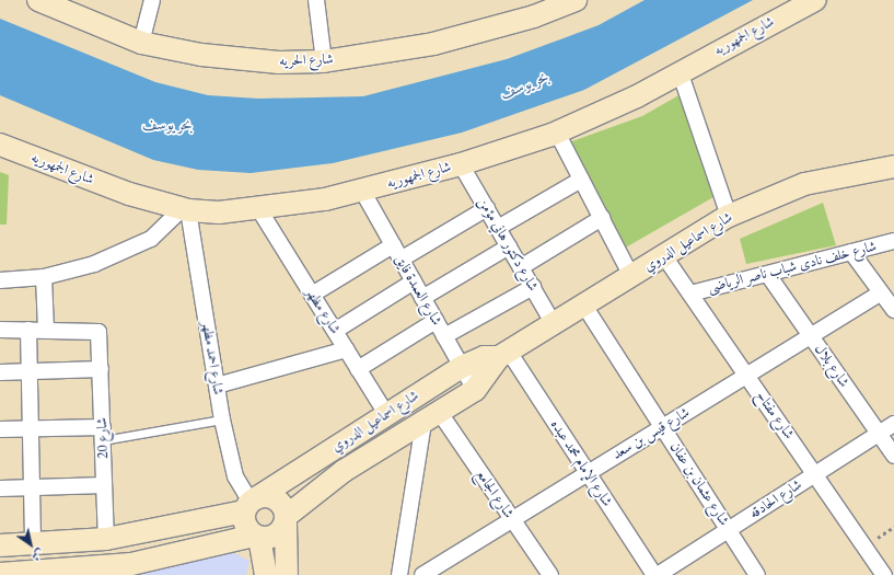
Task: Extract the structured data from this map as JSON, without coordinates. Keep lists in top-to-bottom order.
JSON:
{
  "streets": {
    "main road": ["شارع الجمهوريه", "شارع الحريه", "شارع اسماعيل الدروي"],
    "street": [
      "شارع دكتور هاني مؤمن",
      "شارع خلف نادى شباب ناصر الرياضى",
      "شارع العمدة فايق",
      "شارع مظهر",
      "شارع احمد مظهر",
      "شارع بلال",
      "شارع مفتاح",
      "شارع قيس بن سعد",
      "شارع 20",
      "شارع الإمام محمد عبده",
      "شارع عثمان بن عفان",
      "شارع الجامع",
      "شارع الحادقه"
    ]
  },
  "crossings": [
    ["شارع الجمهوريه", "شارع دكتور هاني مؤمن"],
    ["شارع الجمهوريه", "شارع العمدة فايق"],
    ["شارع الجمهوريه", "شارع مظهر"],
    ["شارع الجمهوريه", "شارع احمد مظهر"],
    ["شارع اسماعيل الدروي", "شارع دكتور هاني مؤمن"],
    ["شارع اسماعيل الدروي", "شارع العمدة فايق"],
    ["شارع اسماعيل الدروي", "شارع مظهر"],
    ["شارع اسماعيل الدروي", "شارع احمد مظهر"],
    ["شارع اسماعيل الدروي", "شارع مفتاح"],
    ["شارع اسماعيل الدروي", "شارع 20"],
    ["شارع اسماعيل الدروي", "شارع الإمام محمد عبده"],
    ["شارع اسماعيل الدروي", "شارع عثمان بن عفان"],
    ["شارع اسماعيل الدروي", "شارع الجامع"],
    ["شارع خلف نادى شباب ناصر الرياضى", "شارع بلال"],
    ["شارع خلف نادى شباب ناصر الرياضى", "شارع مفتاح"],
    ["شارع بلال", "شارع قيس بن سعد"],
    ["شارع بلال", "شارع الحادقه"],
    ["شارع مفتاح", "شارع قيس بن سعد"],
    ["شارع مفتاح", "شارع الحادقه"],
    ["شارع قيس بن سعد", "شارع الإمام محمد عبده"],
    ["شارع قيس بن سعد", "شارع عثمان بن عفان"],
    ["شارع قيس بن سعد", "شارع الجامع"],
    ["شارع عثمان بن عفان", "شارع الحادقه"]
  ],
  "water": ["بحر يوسف"],
  "north": "bottom right"
}
